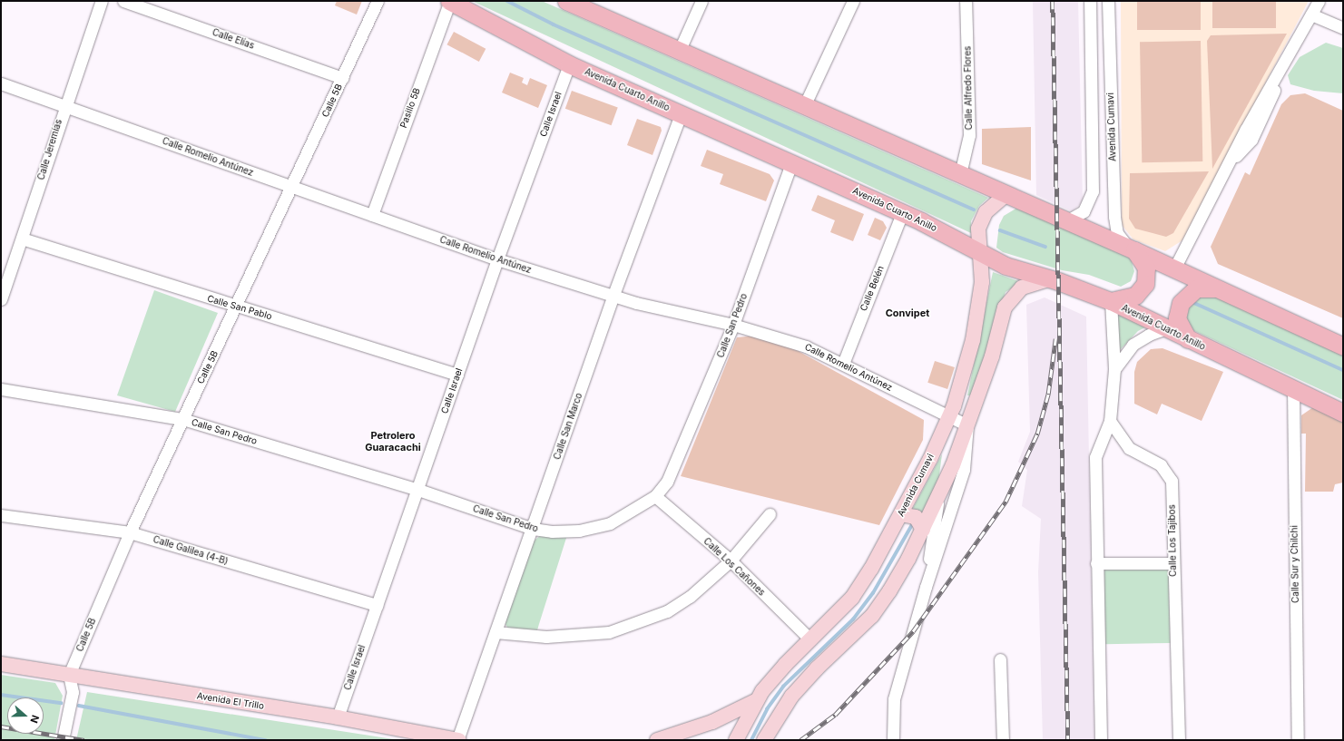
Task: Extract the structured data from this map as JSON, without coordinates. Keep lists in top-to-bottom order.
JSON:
{
  "streets": {
    "highway": ["Avenida Cuarto Anillo"],
    "main road": ["Avenida Cumavi", "Avenida El Trillo"],
    "street": [
      "Calle Elías",
      "Calle Alfredo Flores",
      "Calle 5B",
      "Pasillo 5B",
      "Calle Israel",
      "Calle Jeremías",
      "Calle Romelio Antúnez",
      "Calle Belén",
      "Calle San Pablo",
      "Calle San Pedro",
      "Calle San Marco",
      "Calle Los Tajibos",
      "Calle Galilea (4-B)",
      "Calle Sur y Chilchi",
      "Calle Los Cañones"
    ]
  },
  "crossings": [
    ["Calle Elías", "Calle 5B"],
    ["Avenida Cuarto Anillo", "Pasillo 5B"],
    ["Avenida Cuarto Anillo", "Calle Israel"],
    ["Avenida Cuarto Anillo", "Avenida Cumavi"],
    ["Avenida Cuarto Anillo", "Calle Belén"],
    ["Avenida Cuarto Anillo", "Calle San Pedro"],
    ["Avenida Cuarto Anillo", "Calle San Marco"],
    ["Avenida Cuarto Anillo", "Calle Sur y Chilchi"],
    ["Calle 5B", "Calle Romelio Antúnez"],
    ["Calle 5B", "Calle San Pablo"],
    ["Calle 5B", "Calle San Pedro"],
    ["Calle 5B", "Calle Galilea (4-B)"],
    ["Calle 5B", "Avenida El Trillo"],
    ["Pasillo 5B", "Calle Romelio Antúnez"],
    ["Calle Israel", "Calle Romelio Antúnez"],
    ["Calle Israel", "Calle San Pablo"],
    ["Calle Israel", "Calle San Pedro"],
    ["Calle Israel", "Calle Galilea (4-B)"],
    ["Calle Israel", "Avenida El Trillo"],
    ["Avenida Cumavi", "Calle Romelio Antúnez"],
    ["Avenida Cumavi", "Calle Los Cañones"],
    ["Calle Jeremías", "Calle Romelio Antúnez"],
    ["Calle Jeremías", "Calle San Pablo"],
    ["Calle Romelio Antúnez", "Calle Belén"],
    ["Calle Romelio Antúnez", "Calle San Pedro"],
    ["Calle Romelio Antúnez", "Calle San Marco"],
    ["Calle San Pedro", "Calle San Marco"],
    ["Calle San Pedro", "Calle Los Cañones"],
    ["Calle San Marco", "Avenida El Trillo"]
  ],
  "districts": ["Convipet", "Petrolero Guaracachi"],
  "north": "right"
}
